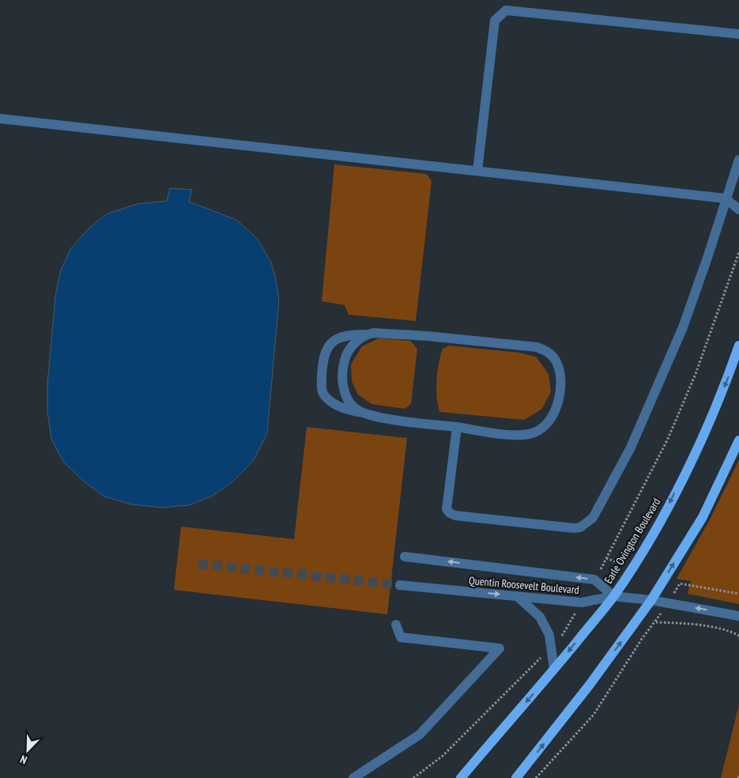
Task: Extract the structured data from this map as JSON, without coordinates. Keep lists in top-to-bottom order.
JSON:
{
  "streets": {
    "main road": ["Earle Ovington Boulevard"],
    "street": ["Quentin Roosevelt Boulevard"]
  },
  "crossings": [
    ["Earle Ovington Boulevard", "Quentin Roosevelt Boulevard"]
  ],
  "north": "bottom left"
}
